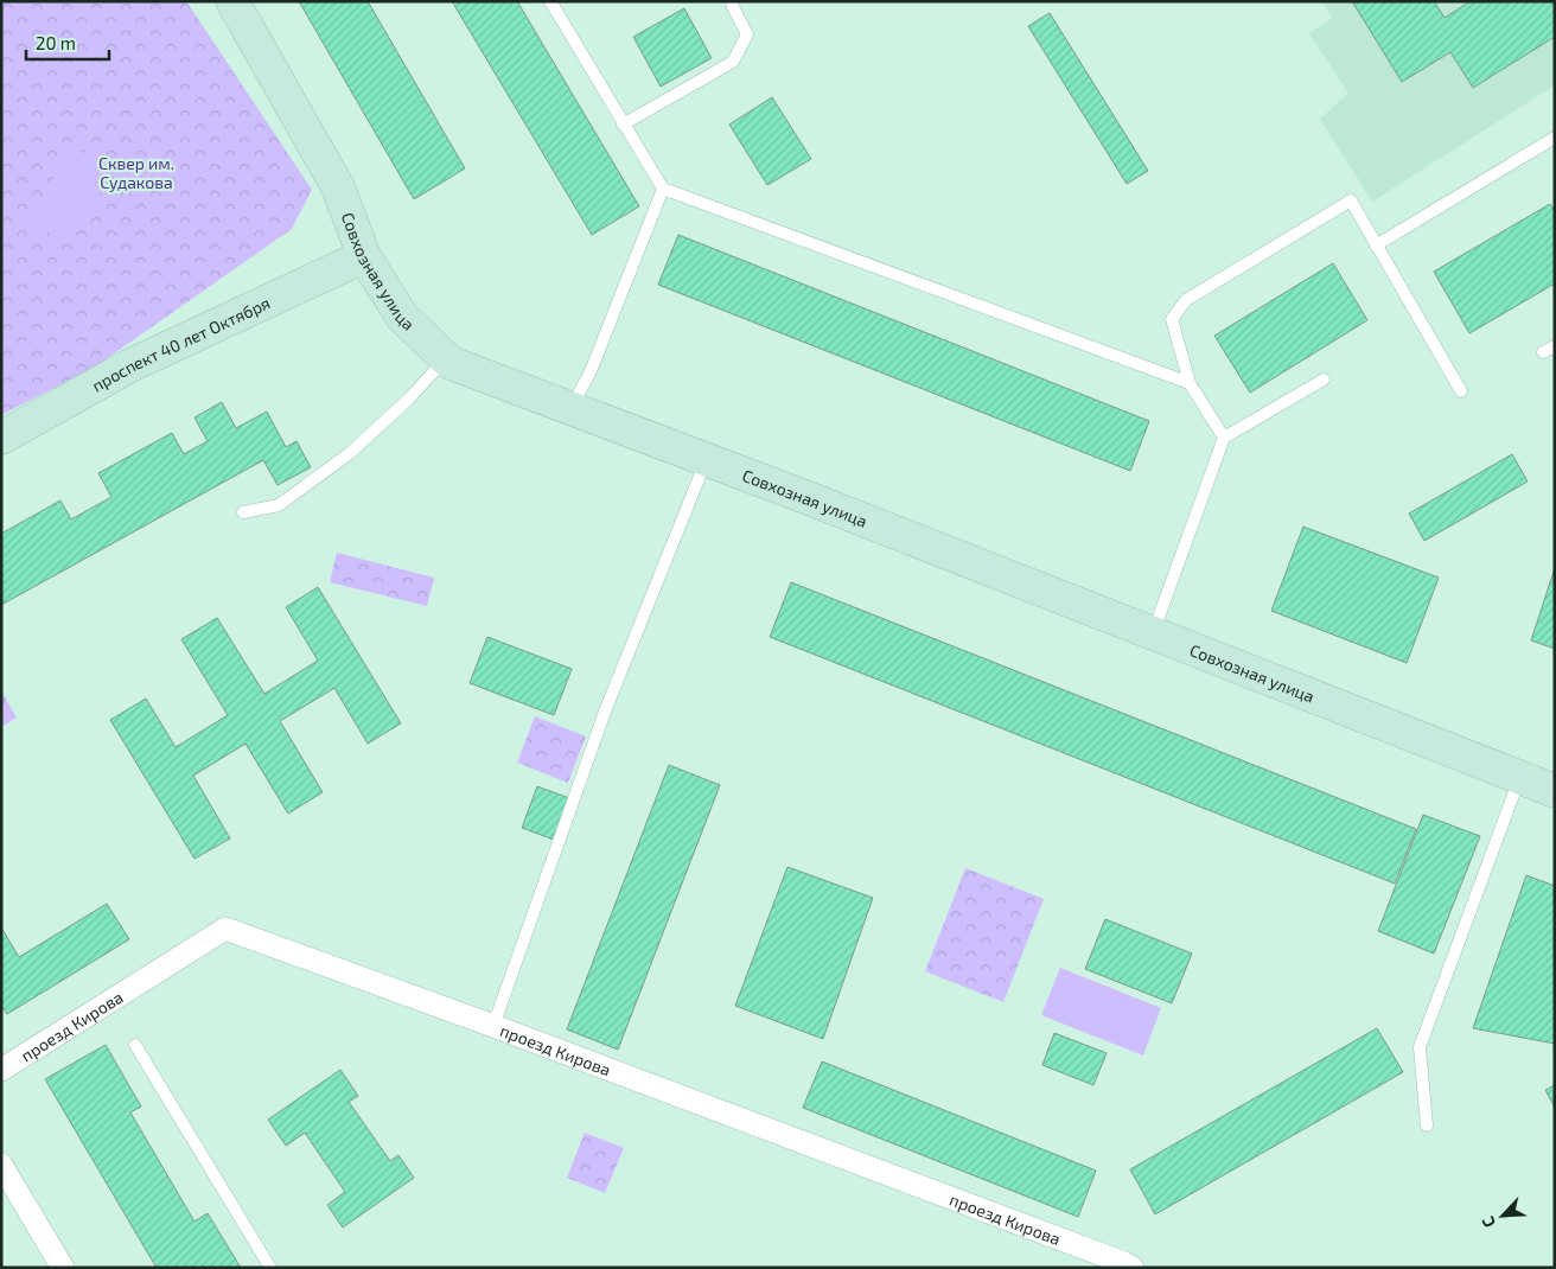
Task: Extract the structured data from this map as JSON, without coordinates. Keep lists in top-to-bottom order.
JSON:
{
  "streets": {
    "street": ["Совхозная улица", "проспект 40 лет Октября", "проезд Кирова"]
  },
  "crossings": [
    ["Совхозная улица", "проспект 40 лет Октября"]
  ],
  "parks": ["Сквер им. Судакова"],
  "scale_bar": "20 m",
  "north": "bottom left"
}
